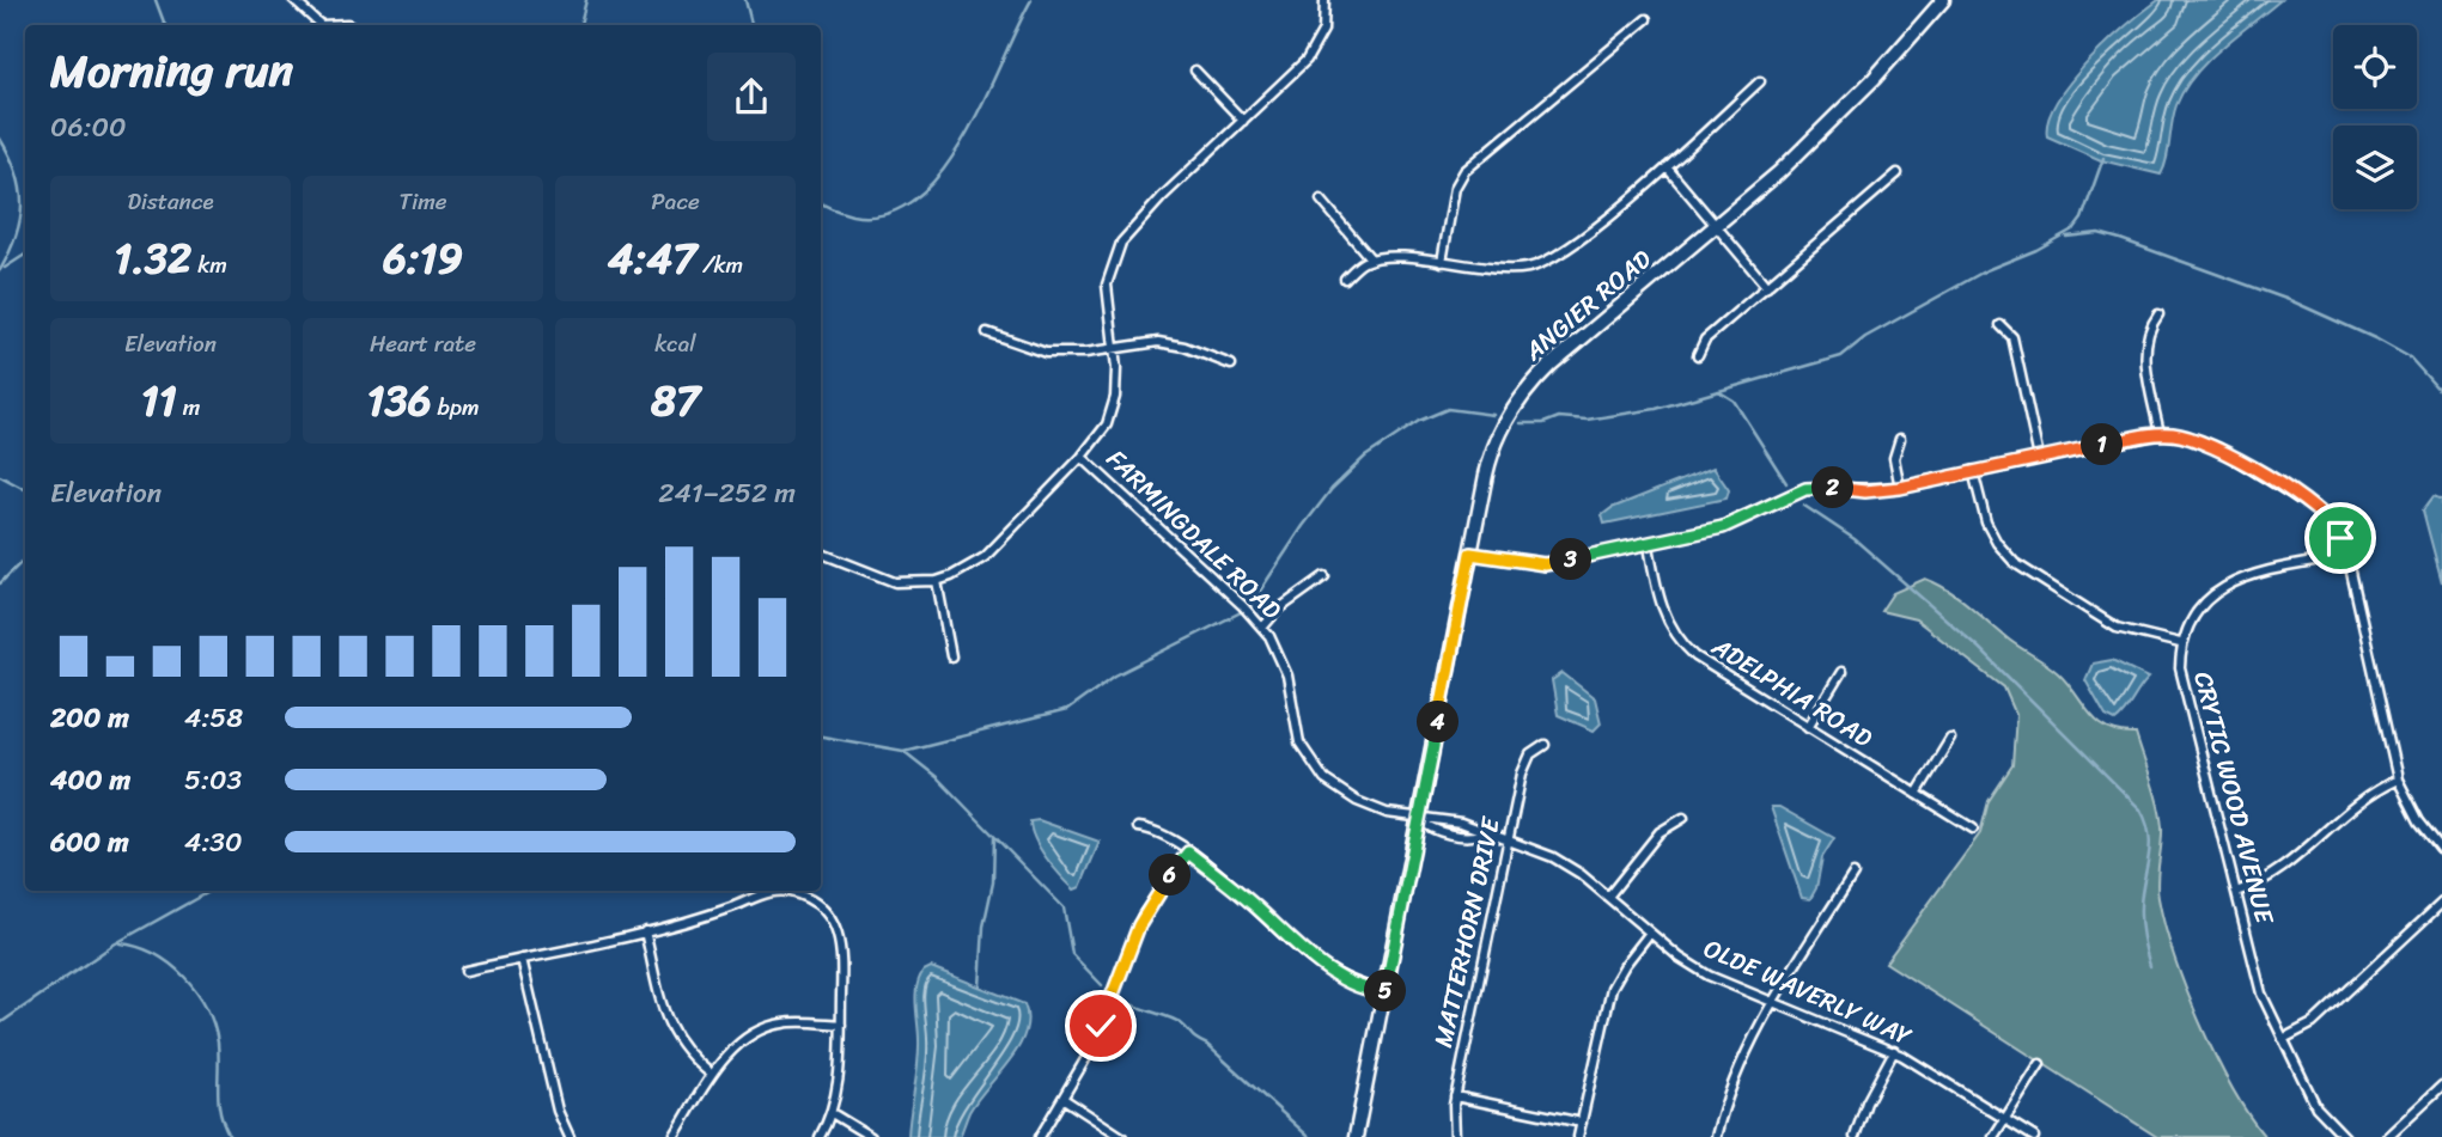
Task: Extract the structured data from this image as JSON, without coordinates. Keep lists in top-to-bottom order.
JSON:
{
  "streets": {
    "street": [
      "ANGIER ROAD",
      "FARMINGDALE ROAD",
      "ADELPHIA ROAD",
      "CRYTIC WOOD AVENUE",
      "MATTERHORN DRIVE",
      "OLDE WAVERLY WAY"
    ]
  },
  "crossings": [
    ["ANGIER ROAD", "FARMINGDALE ROAD"],
    ["ANGIER ROAD", "OLDE WAVERLY WAY"],
    ["FARMINGDALE ROAD", "OLDE WAVERLY WAY"],
    ["MATTERHORN DRIVE", "OLDE WAVERLY WAY"]
  ],
  "page": {
    "heading": ["Morning run", "06:00"],
    "stats": [
      ["Distance", "1.32 km"],
      ["Time", "6:19"],
      ["Pace", "4:47 /km"],
      ["Elevation", "11 m"],
      ["Heart rate", "136 bpm"],
      ["kcal", "87"]
    ],
    "pins": [
      "1",
      "2",
      "3",
      "4",
      "6",
      "5"
    ],
    "chart": ["Elevation", "241–252 m"],
    "list": [
      {
        "name": "200 m",
        "note": "4:58"
      },
      {
        "name": "400 m",
        "note": "5:03"
      },
      {
        "name": "600 m",
        "note": "4:30"
      }
    ]
  }
}
